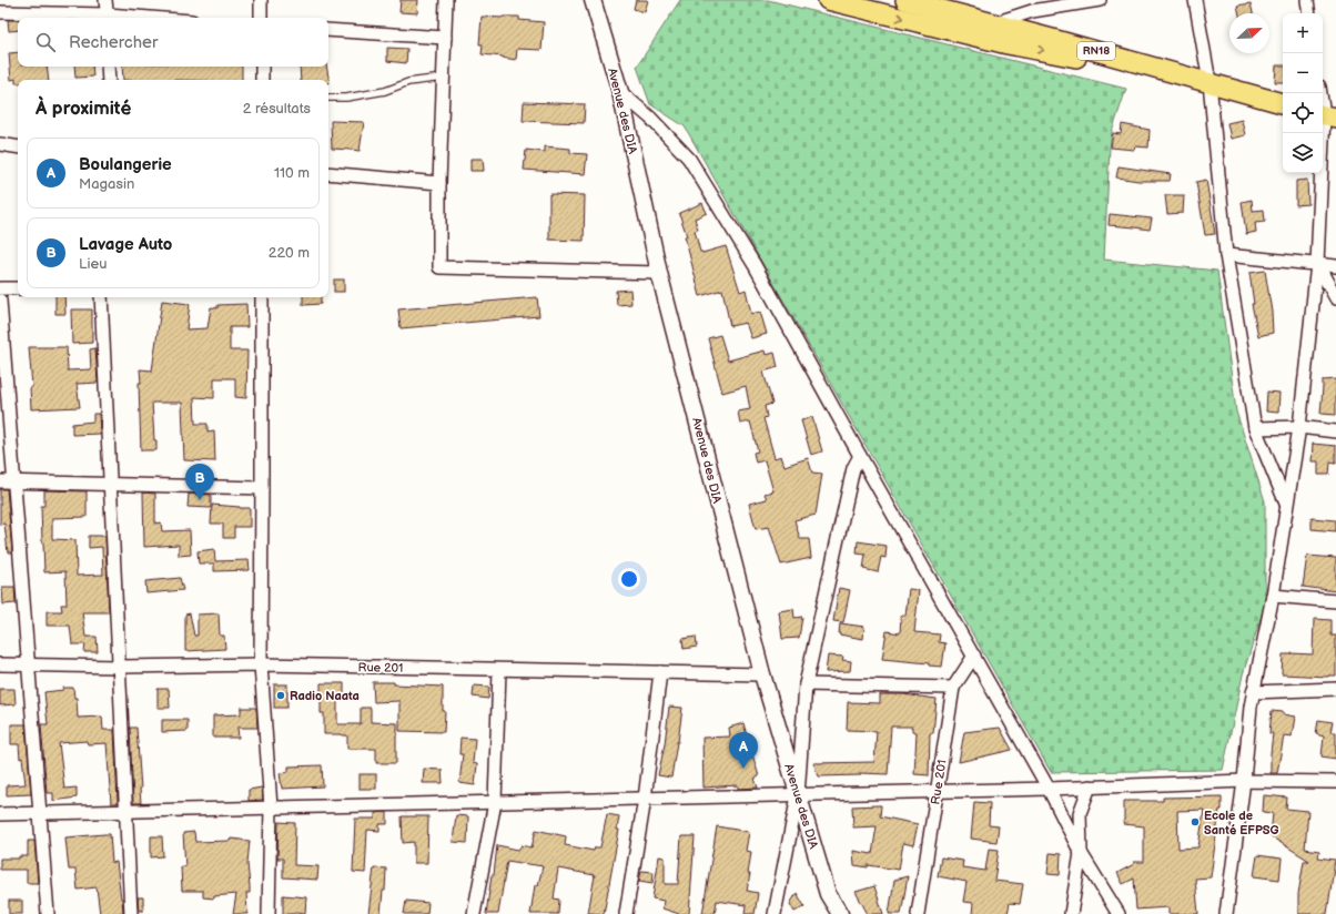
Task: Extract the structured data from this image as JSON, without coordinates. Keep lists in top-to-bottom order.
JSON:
{
  "streets": {
    "main road": ["RN18"],
    "street": ["Avenue des DIA", "Rue 201"]
  },
  "crossings": [
    ["Avenue des DIA", "Rue 201"]
  ],
  "places": ["Radio Naata", "Ecole de Santé EFPSG"],
  "north": "top right",
  "page": {
    "map_buttons": ["+", "−"],
    "search": "Rechercher",
    "heading": ["À proximité", "2 résultats"],
    "list": [
      {
        "mark": "A",
        "name": "Boulangerie",
        "note": "Magasin",
        "value": "110 m"
      },
      {
        "mark": "B",
        "name": "Lavage Auto",
        "note": "Lieu",
        "value": "220 m"
      }
    ],
    "pins": ["B", "A"]
  }
}
